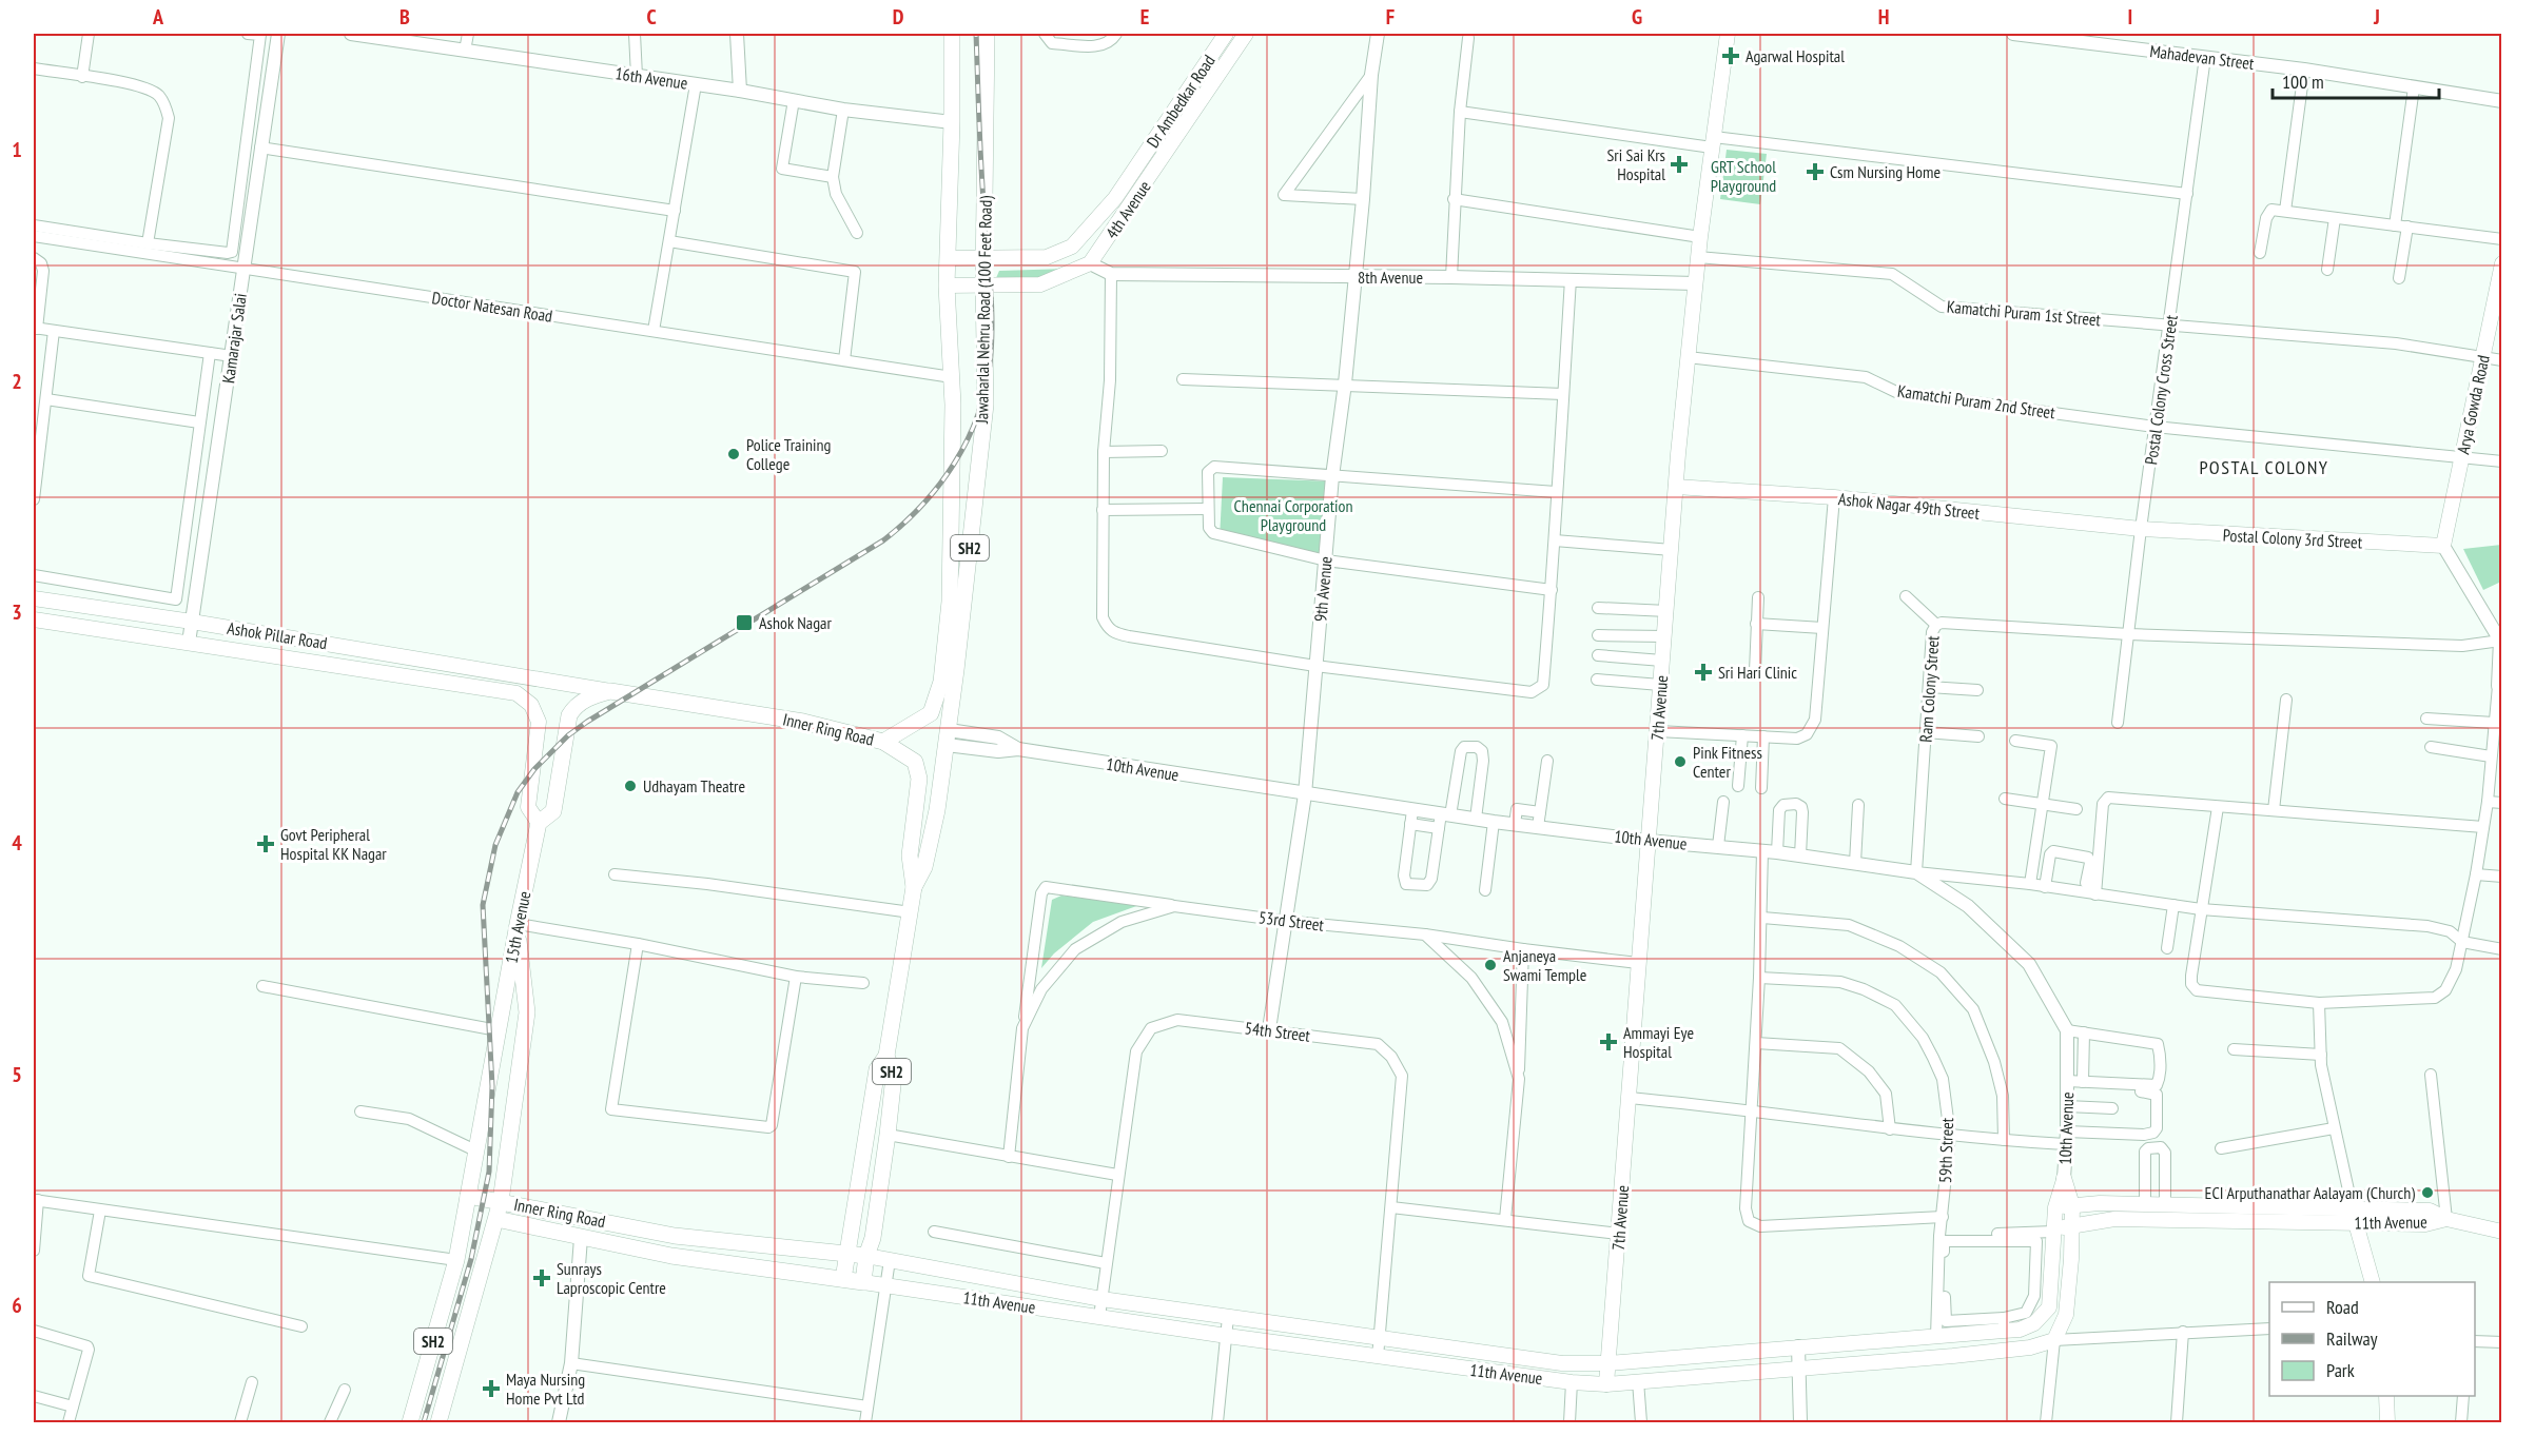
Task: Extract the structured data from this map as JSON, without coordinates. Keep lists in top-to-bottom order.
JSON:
{
  "streets": {
    "main road": [
      "Dr Ambedkar Road",
      "4th Avenue",
      "Jawaharlal Nehru Road (100 Feet Road)",
      "Arya Gowda Road",
      "Ashok Nagar 49th Street",
      "Postal Colony 3rd Street",
      "SH2",
      "Ashok Pillar Road",
      "7th Avenue",
      "Inner Ring Road",
      "15th Avenue",
      "11th Avenue"
    ],
    "street": [
      "Mahadevan Street",
      "16th Avenue",
      "8th Avenue",
      "Doctor Natesan Road",
      "Kamatchi Puram 1st Street",
      "Kamarajar Salai",
      "Postal Colony Cross Street",
      "Kamatchi Puram 2nd Street",
      "9th Avenue",
      "Ram Colony Street",
      "10th Avenue",
      "53rd Street",
      "54th Street",
      "59th Street"
    ]
  },
  "crossings": [
    ["Mahadevan Street", "Postal Colony Cross Street"],
    ["16th Avenue", "Jawaharlal Nehru Road (100 Feet Road)"],
    ["Dr Ambedkar Road", "Jawaharlal Nehru Road (100 Feet Road)"],
    ["4th Avenue", "8th Avenue"],
    ["8th Avenue", "9th Avenue"],
    ["8th Avenue", "7th Avenue"],
    ["Doctor Natesan Road", "Jawaharlal Nehru Road (100 Feet Road)"],
    ["Doctor Natesan Road", "Kamarajar Salai"],
    ["Jawaharlal Nehru Road (100 Feet Road)", "Inner Ring Road"],
    ["Jawaharlal Nehru Road (100 Feet Road)", "10th Avenue"],
    ["Kamatchi Puram 1st Street", "Postal Colony Cross Street"],
    ["Kamatchi Puram 1st Street", "Arya Gowda Road"],
    ["Kamatchi Puram 1st Street", "7th Avenue"],
    ["Kamarajar Salai", "Ashok Pillar Road"],
    ["Postal Colony Cross Street", "Kamatchi Puram 2nd Street"],
    ["Postal Colony Cross Street", "Ashok Nagar 49th Street"],
    ["Postal Colony Cross Street", "Postal Colony 3rd Street"],
    ["Postal Colony Cross Street", "Ram Colony Street"],
    ["Kamatchi Puram 2nd Street", "Arya Gowda Road"],
    ["Kamatchi Puram 2nd Street", "7th Avenue"],
    ["Arya Gowda Road", "Postal Colony 3rd Street"],
    ["Ashok Nagar 49th Street", "Postal Colony 3rd Street"],
    ["Ashok Nagar 49th Street", "7th Avenue"],
    ["SH2", "15th Avenue"],
    ["9th Avenue", "10th Avenue"],
    ["9th Avenue", "53rd Street"],
    ["9th Avenue", "54th Street"],
    ["Ashok Pillar Road", "Inner Ring Road"],
    ["Ashok Pillar Road", "15th Avenue"],
    ["Ram Colony Street", "10th Avenue"],
    ["7th Avenue", "10th Avenue"],
    ["7th Avenue", "53rd Street"],
    ["7th Avenue", "11th Avenue"],
    ["Inner Ring Road", "15th Avenue"],
    ["Inner Ring Road", "11th Avenue"],
    ["10th Avenue", "11th Avenue"],
    ["54th Street", "11th Avenue"],
    ["59th Street", "11th Avenue"]
  ],
  "districts": ["POSTAL COLONY"],
  "parks": ["GRT School Playground", "Chennai Corporation Playground"],
  "places": {
    "health": [
      "Agarwal Hospital",
      "Sri Sai Krs Hospital",
      "Csm Nursing Home",
      "Sri Hari Clinic",
      "Govt Peripheral Hospital KK Nagar",
      "Ammayi Eye Hospital",
      "Sunrays Laproscopic Centre",
      "Maya Nursing Home Pvt Ltd"
    ],
    "other": [
      "Police Training College",
      "Pink Fitness Center",
      "Udhayam Theatre",
      "Anjaneya Swami Temple",
      "ECI Arputhanathar Aalayam (Church)"
    ],
    "transit": ["Ashok Nagar"]
  },
  "legend": ["Road", "Railway", "Park"],
  "scale_bar": "100 m",
  "grid": {
    "columns": [
      "A",
      "B",
      "C",
      "D",
      "E",
      "F",
      "G",
      "H",
      "I",
      "J"
    ],
    "rows": [
      "1",
      "2",
      "3",
      "4",
      "5",
      "6"
    ]
  }
}
